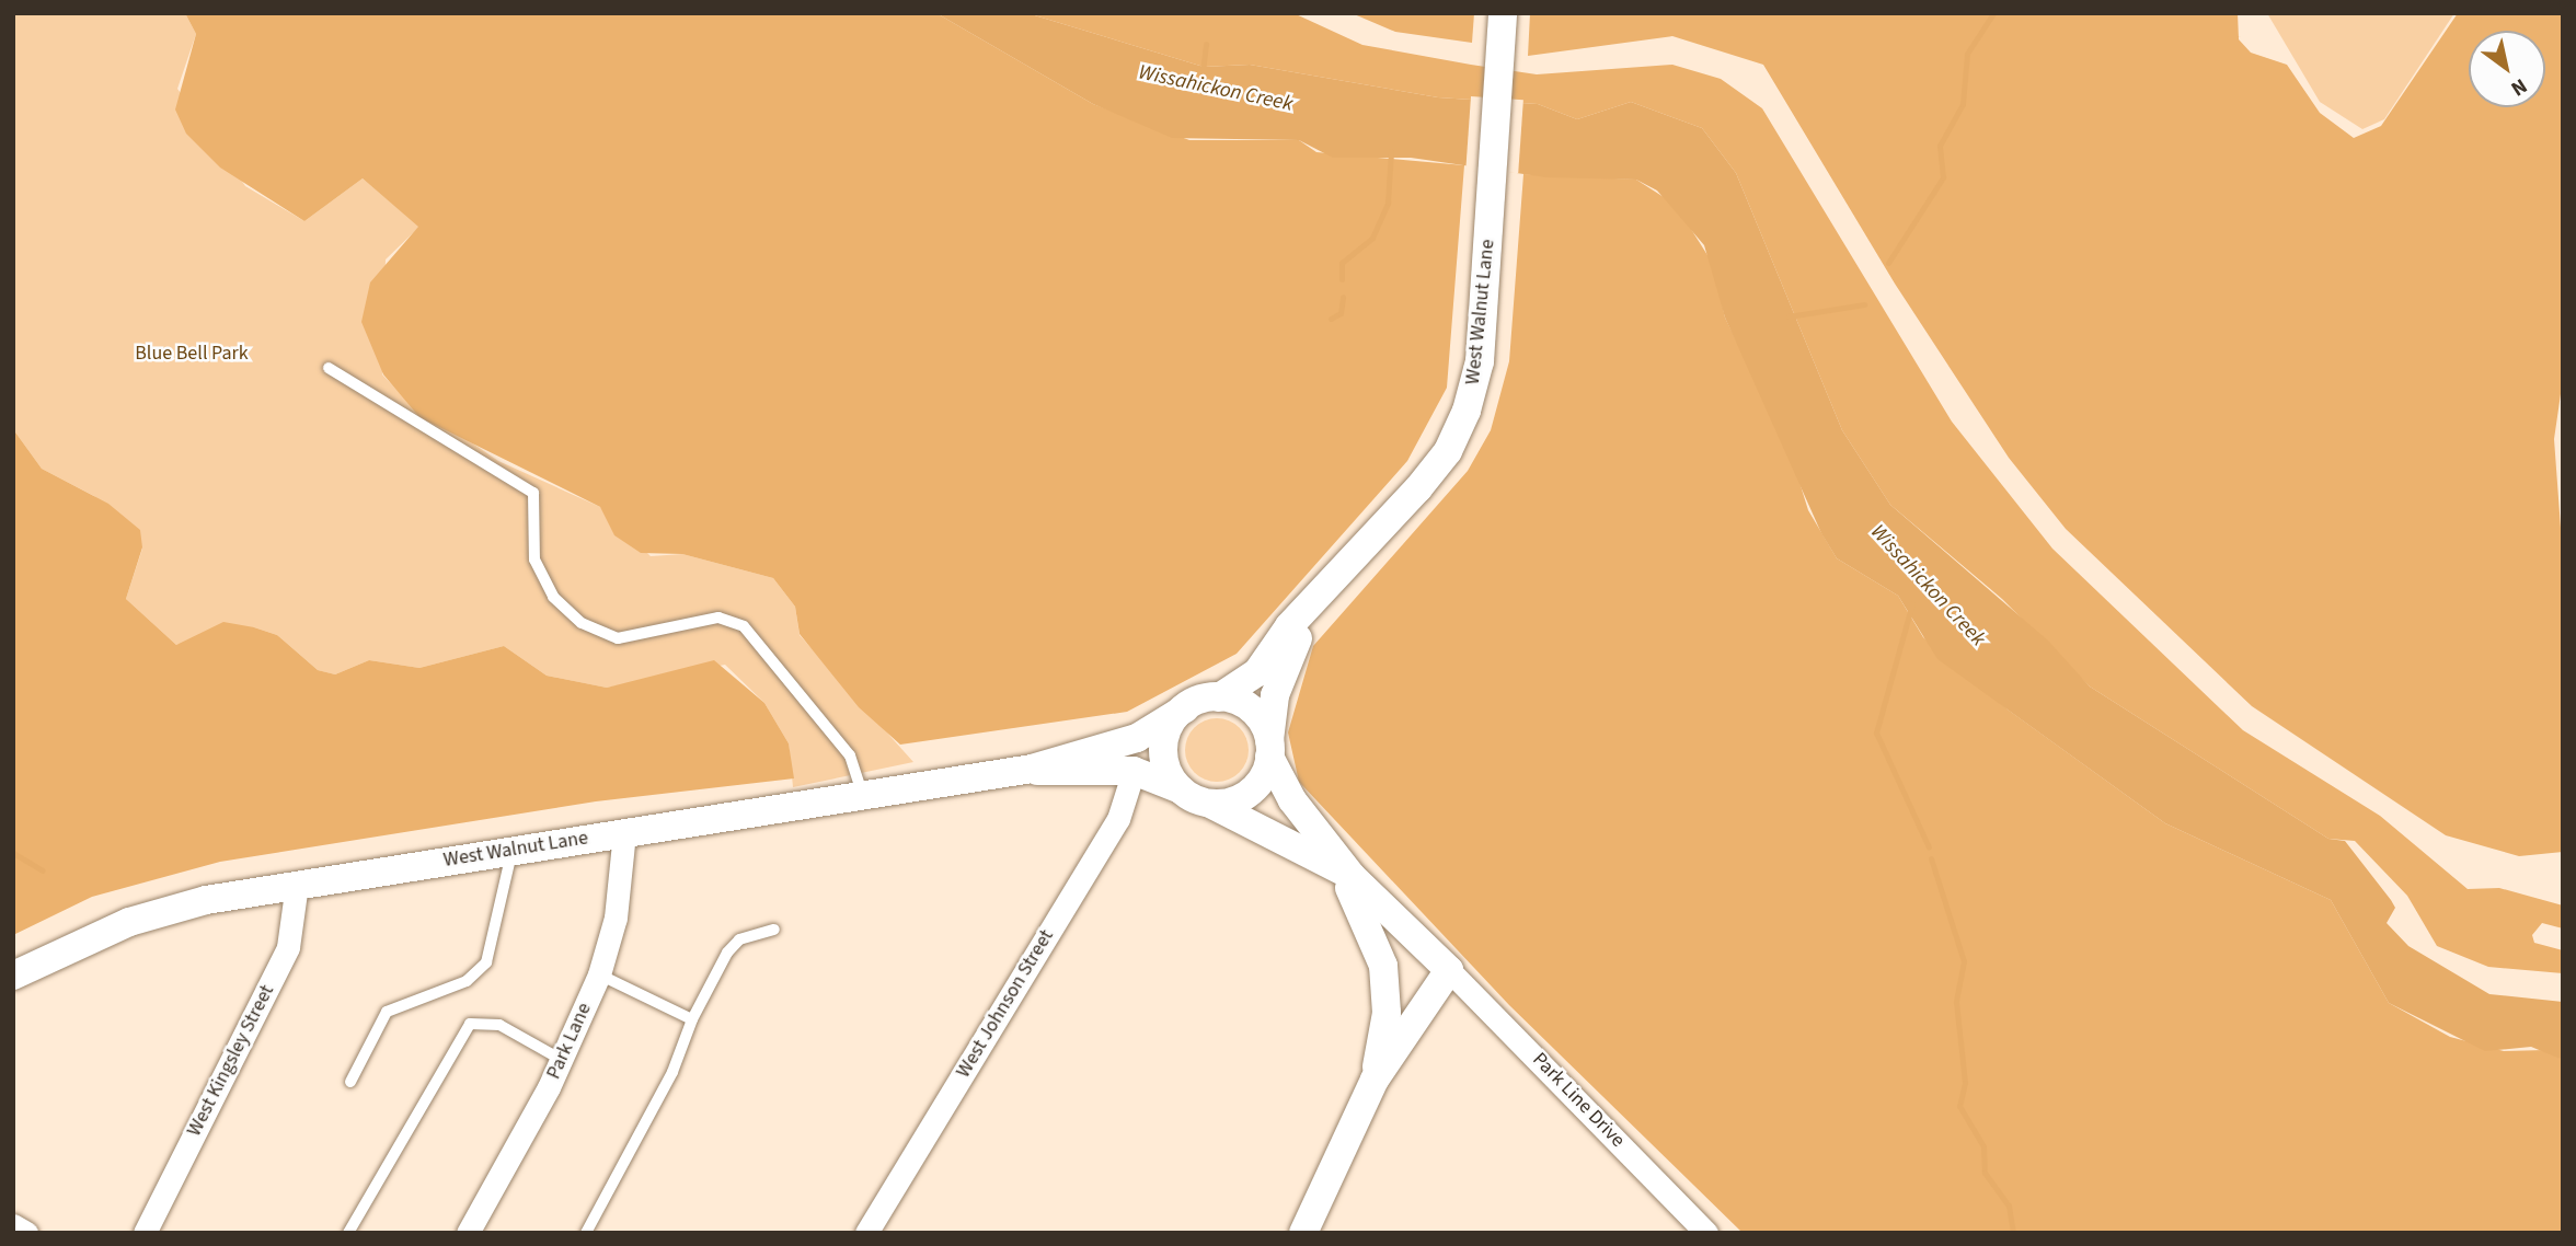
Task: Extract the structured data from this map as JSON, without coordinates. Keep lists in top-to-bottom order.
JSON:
{
  "streets": {
    "street": [
      "West Walnut Lane",
      "West Johnson Street",
      "Park Lane",
      "West Kingsley Street",
      "Park Line Drive"
    ]
  },
  "crossings": [
    ["West Walnut Lane", "West Johnson Street"],
    ["West Walnut Lane", "Park Lane"],
    ["West Walnut Lane", "West Kingsley Street"]
  ],
  "water": ["Wissahickon Creek"],
  "parks": ["Blue Bell Park"],
  "north": "bottom right"
}
